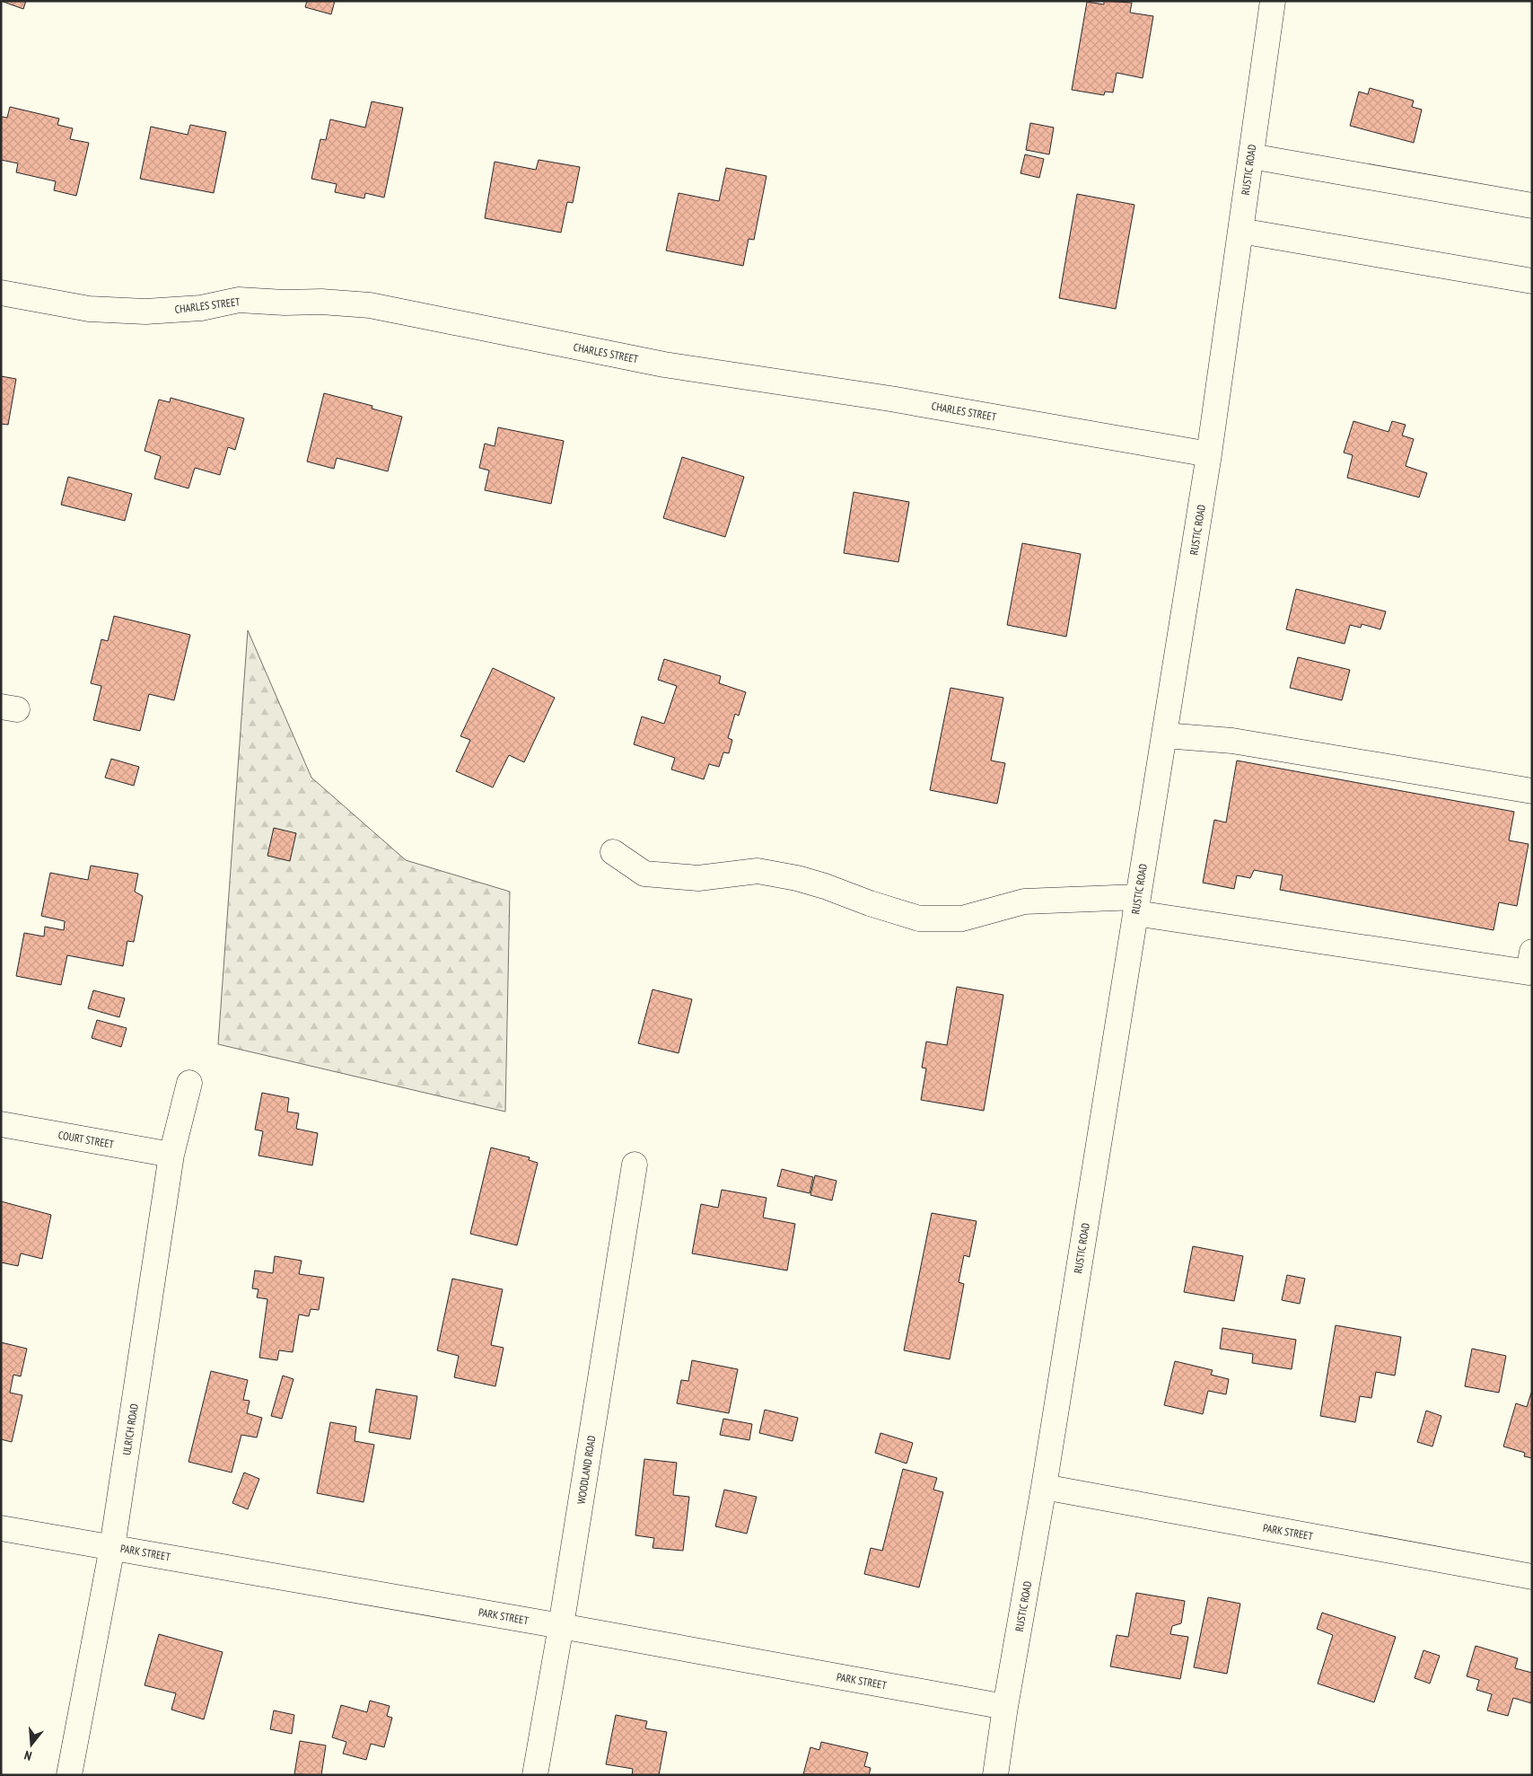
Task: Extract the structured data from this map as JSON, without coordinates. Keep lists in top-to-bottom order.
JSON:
{
  "streets": {
    "street": [
      "RUSTIC ROAD",
      "CHARLES STREET",
      "COURT STREET",
      "ULRICH ROAD",
      "WOODLAND ROAD",
      "PARK STREET"
    ]
  },
  "crossings": [
    ["RUSTIC ROAD", "CHARLES STREET"],
    ["RUSTIC ROAD", "PARK STREET"],
    ["COURT STREET", "ULRICH ROAD"],
    ["ULRICH ROAD", "PARK STREET"],
    ["WOODLAND ROAD", "PARK STREET"]
  ],
  "north": "bottom"
}
